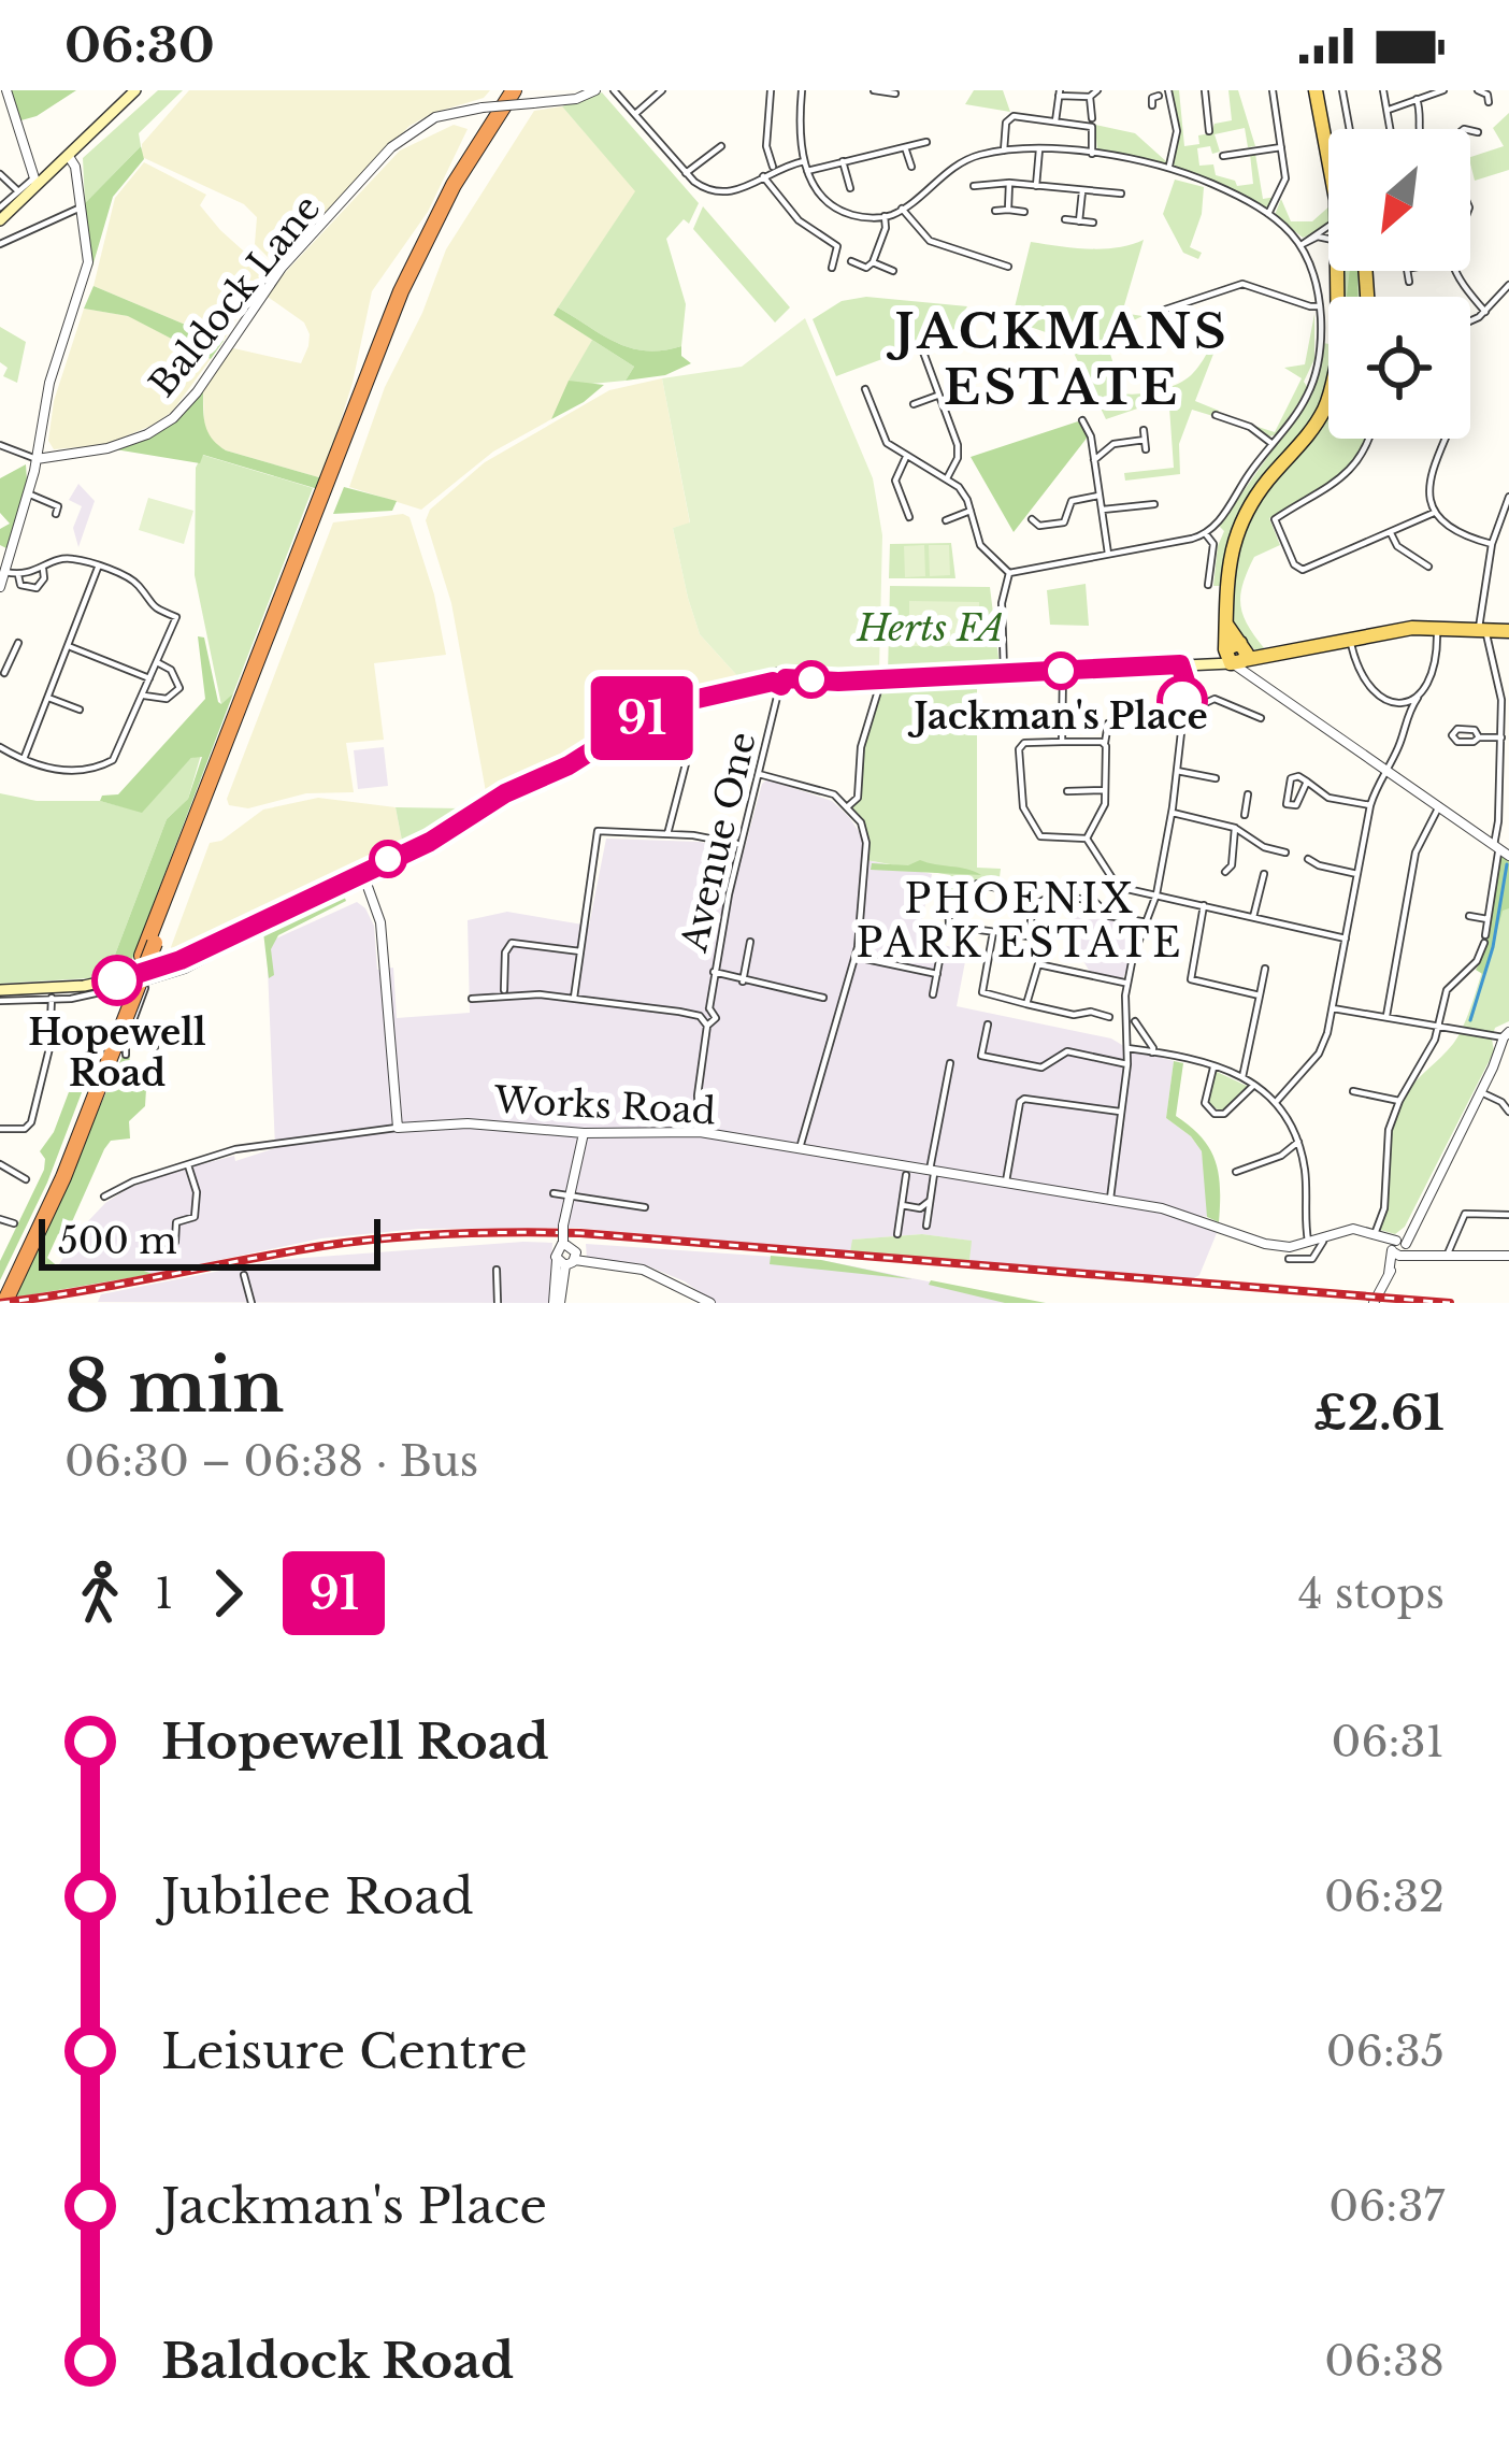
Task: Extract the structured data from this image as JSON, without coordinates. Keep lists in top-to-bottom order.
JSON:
{
  "streets": {
    "street": ["Baldock Lane", "Avenue One", "Works Road"]
  },
  "districts": ["JACKMANS ESTATE", "PHOENIX PARK ESTATE"],
  "parks": ["Herts FA"],
  "places": ["Jackman's Place", "Hopewell Road"],
  "lines": ["bus line 91"],
  "scale_bar": "500 m",
  "north": "bottom left",
  "page": {
    "status": "06:30",
    "on_map": "91",
    "scale": "500 m",
    "heading": ["8 min", "06:30 – 06:38 · Bus", "£2.61"],
    "legs": ["1", "91", "4 stops"],
    "list": [
      {
        "name": "Hopewell Road",
        "value": "06:31"
      },
      {
        "name": "Jubilee Road",
        "value": "06:32"
      },
      {
        "name": "Leisure Centre",
        "value": "06:35"
      },
      {
        "name": "Jackman's Place",
        "value": "06:37"
      },
      {
        "name": "Baldock Road",
        "value": "06:38"
      }
    ]
  }
}
